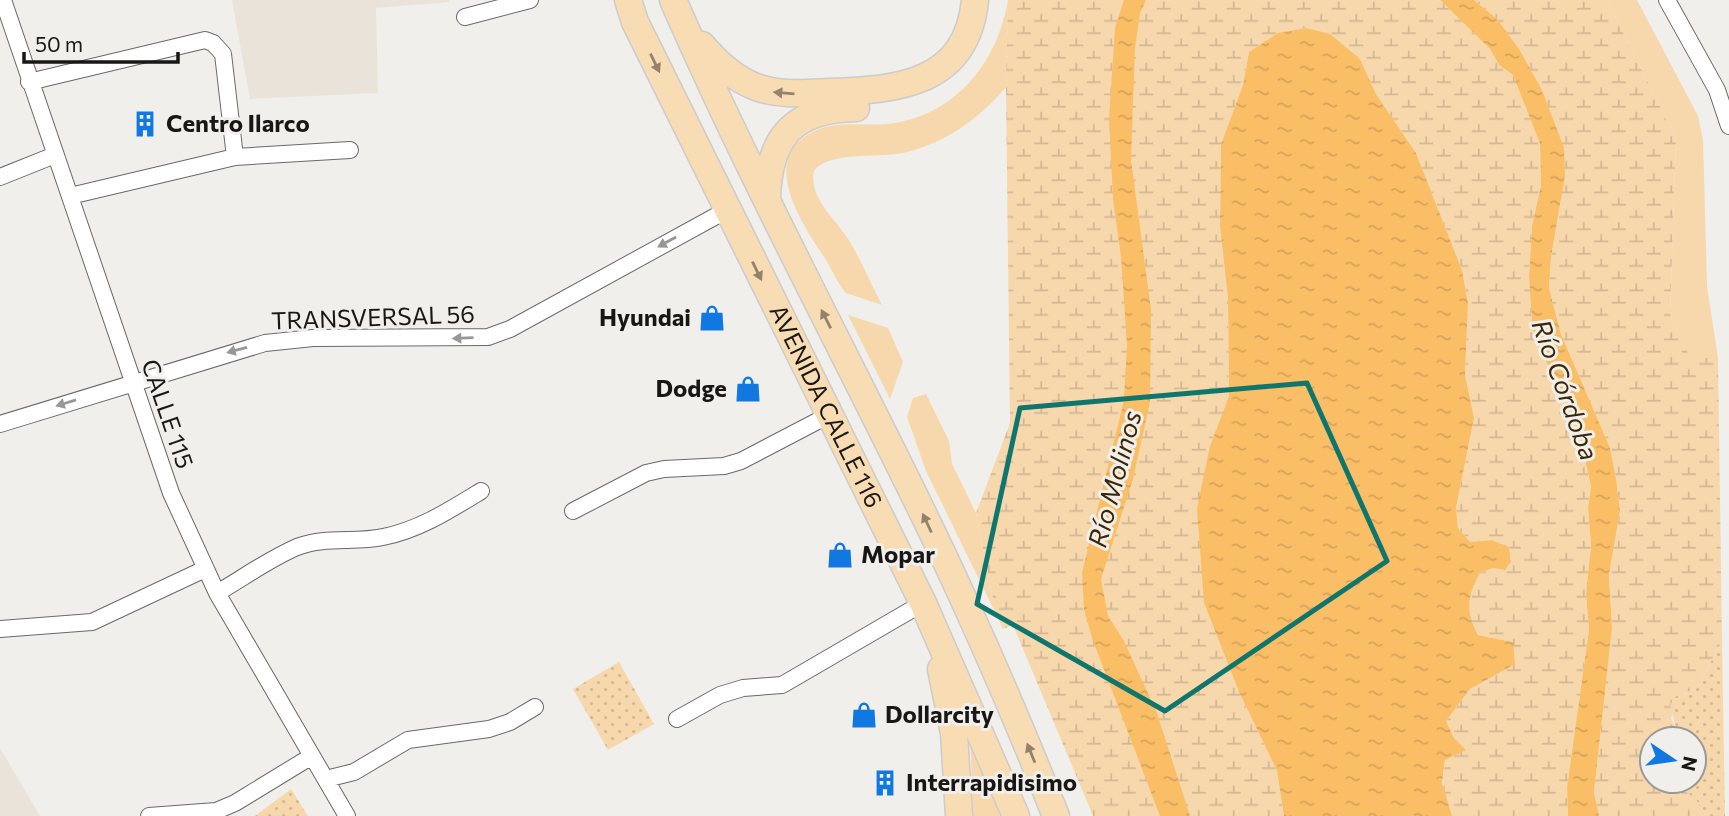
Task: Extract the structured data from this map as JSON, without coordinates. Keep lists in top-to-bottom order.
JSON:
{
  "streets": {
    "main road": ["AVENIDA CALLE 116"],
    "street": ["TRANSVERSAL 56", "CALLE 115"]
  },
  "crossings": [
    ["TRANSVERSAL 56", "AVENIDA CALLE 116"],
    ["TRANSVERSAL 56", "CALLE 115"]
  ],
  "one_way": ["TRANSVERSAL 56"],
  "water": ["Río Córdoba", "Río Molinos"],
  "places": {
    "building": ["Centro Ilarco", "Interrapidisimo"],
    "shop": [
      "Hyundai",
      "Dodge",
      "Mopar",
      "Dollarcity"
    ]
  },
  "scale_bar": "50 m",
  "north": "right"
}
